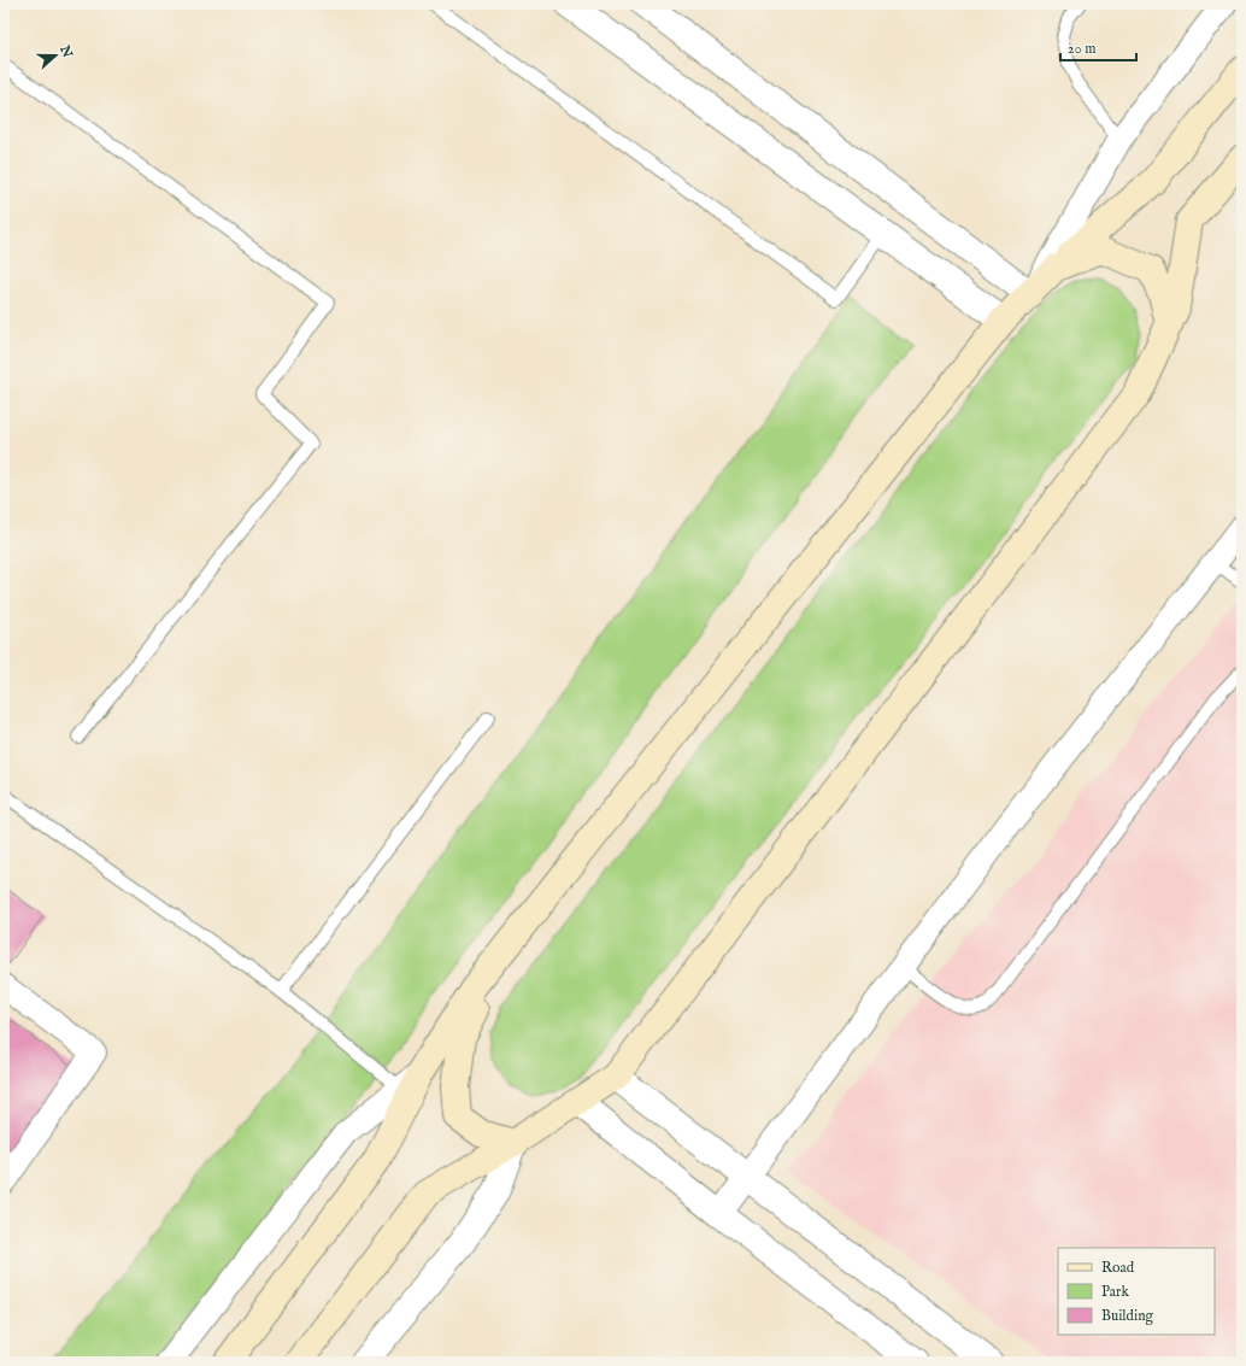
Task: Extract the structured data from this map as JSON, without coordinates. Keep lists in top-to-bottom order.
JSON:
{
  "legend": ["Road", "Park", "Building"],
  "scale_bar": "20 m",
  "north": "right"
}
